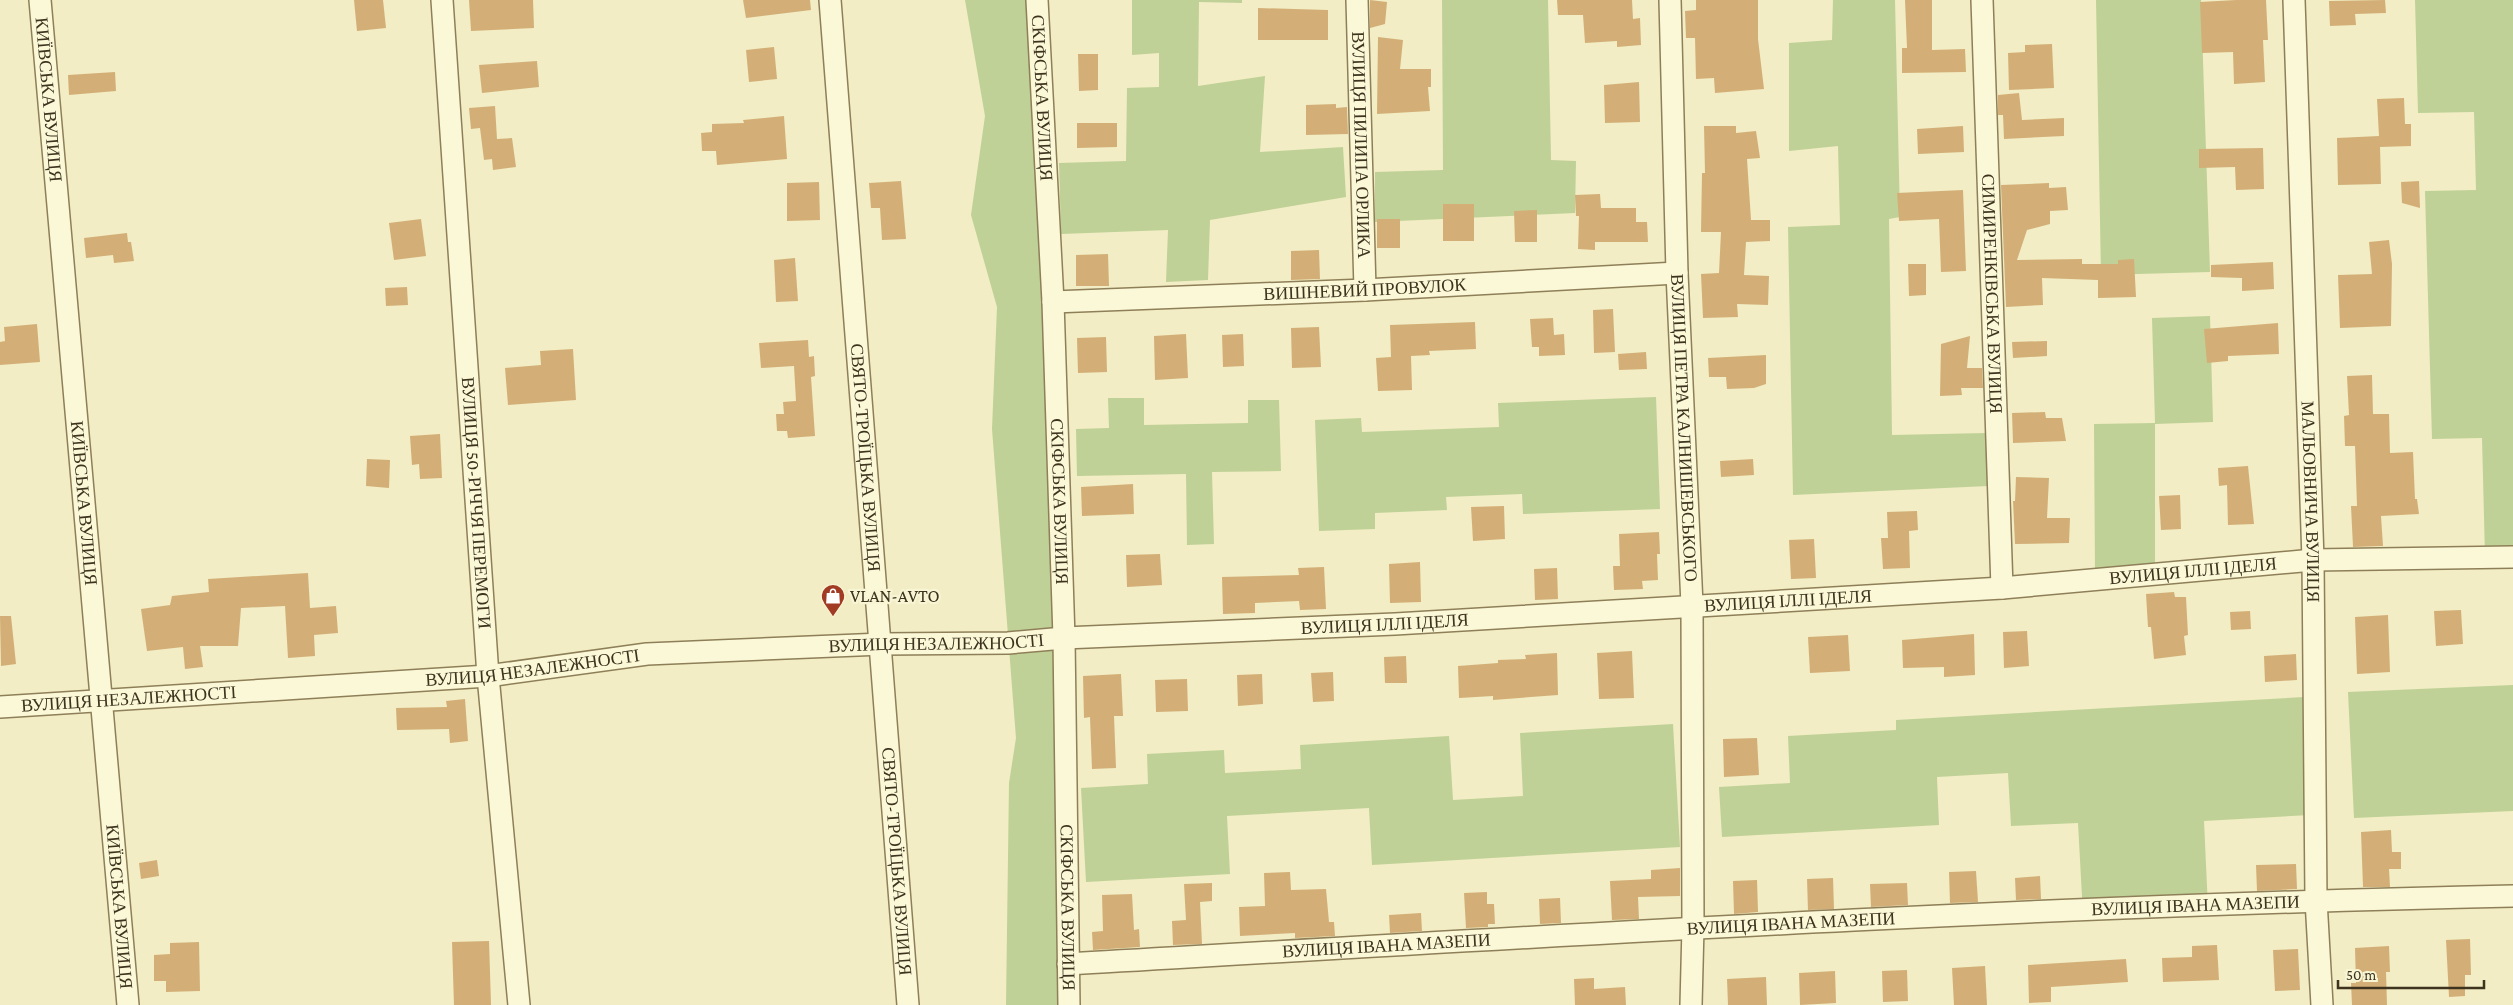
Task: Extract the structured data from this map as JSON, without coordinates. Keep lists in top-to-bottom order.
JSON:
{
  "streets": {
    "street": [
      "СКІФСЬКА ВУЛИЦЯ",
      "КИЇВСЬКА ВУЛИЦЯ",
      "ВУЛИЦЯ ПИЛИПА ОРЛИКА",
      "ВИШНЕВИЙ ПРОВУЛОК",
      "СИМИРЕНКІВСЬКА ВУЛИЦЯ",
      "ВУЛИЦЯ ПЕТРА КАЛНИШЕВСЬКОГО",
      "СВЯТО-ТРОЇЦЬКА ВУЛИЦЯ",
      "МАЛЬОВНИЧА ВУЛИЦЯ",
      "ВУЛИЦЯ 50-РІЧЧЯ ПЕРЕМОГИ",
      "ВУЛИЦЯ ІЛЛІ ІДЕЛЯ",
      "ВУЛИЦЯ НЕЗАЛЕЖНОСТІ",
      "ВУЛИЦЯ ІВАНА МАЗЕПИ"
    ]
  },
  "crossings": [
    ["СКІФСЬКА ВУЛИЦЯ", "ВИШНЕВИЙ ПРОВУЛОК"],
    ["СКІФСЬКА ВУЛИЦЯ", "ВУЛИЦЯ ІЛЛІ ІДЕЛЯ"],
    ["СКІФСЬКА ВУЛИЦЯ", "ВУЛИЦЯ НЕЗАЛЕЖНОСТІ"],
    ["СКІФСЬКА ВУЛИЦЯ", "ВУЛИЦЯ ІВАНА МАЗЕПИ"],
    ["КИЇВСЬКА ВУЛИЦЯ", "ВУЛИЦЯ НЕЗАЛЕЖНОСТІ"],
    ["ВУЛИЦЯ ПИЛИПА ОРЛИКА", "ВИШНЕВИЙ ПРОВУЛОК"],
    ["ВИШНЕВИЙ ПРОВУЛОК", "ВУЛИЦЯ ПЕТРА КАЛНИШЕВСЬКОГО"],
    ["СИМИРЕНКІВСЬКА ВУЛИЦЯ", "ВУЛИЦЯ ІЛЛІ ІДЕЛЯ"],
    ["ВУЛИЦЯ ПЕТРА КАЛНИШЕВСЬКОГО", "ВУЛИЦЯ ІЛЛІ ІДЕЛЯ"],
    ["ВУЛИЦЯ ПЕТРА КАЛНИШЕВСЬКОГО", "ВУЛИЦЯ ІВАНА МАЗЕПИ"],
    ["СВЯТО-ТРОЇЦЬКА ВУЛИЦЯ", "ВУЛИЦЯ НЕЗАЛЕЖНОСТІ"],
    ["МАЛЬОВНИЧА ВУЛИЦЯ", "ВУЛИЦЯ ІЛЛІ ІДЕЛЯ"],
    ["МАЛЬОВНИЧА ВУЛИЦЯ", "ВУЛИЦЯ ІВАНА МАЗЕПИ"],
    ["ВУЛИЦЯ 50-РІЧЧЯ ПЕРЕМОГИ", "ВУЛИЦЯ НЕЗАЛЕЖНОСТІ"],
    ["ВУЛИЦЯ ІЛЛІ ІДЕЛЯ", "ВУЛИЦЯ НЕЗАЛЕЖНОСТІ"]
  ],
  "places": {
    "shop": ["VLAN-AVTO"]
  },
  "scale_bar": "50 m"
}
